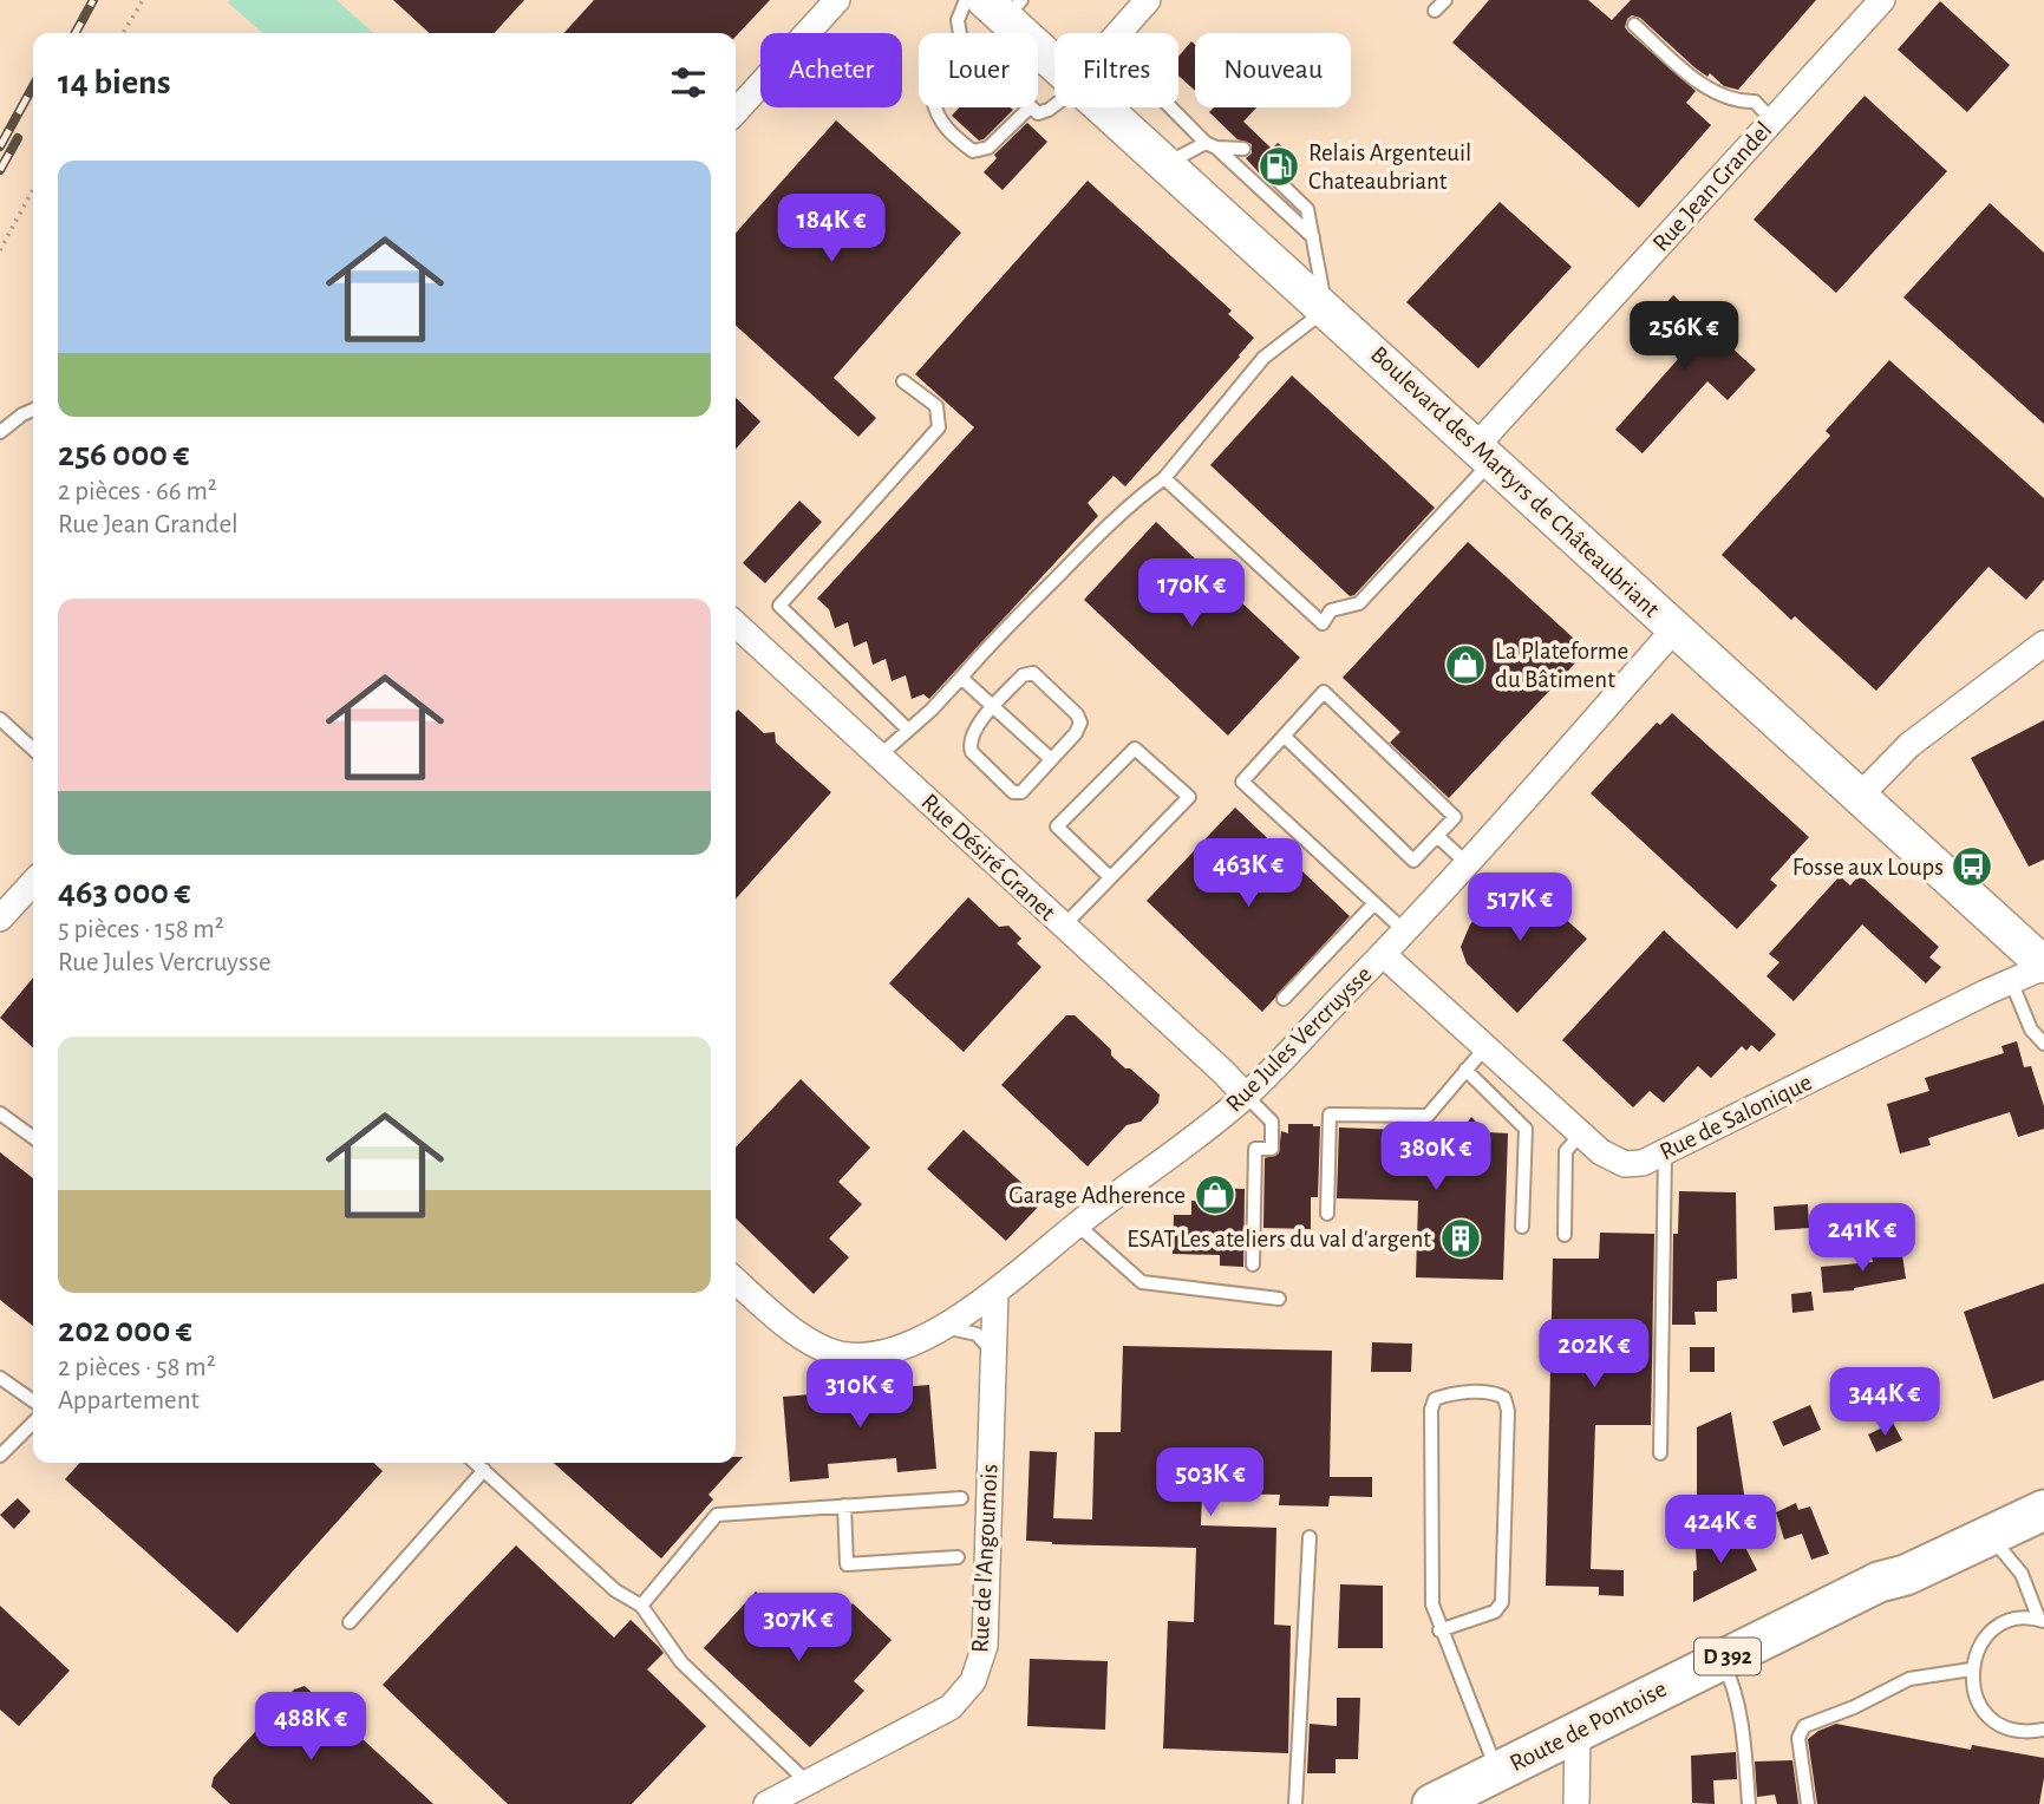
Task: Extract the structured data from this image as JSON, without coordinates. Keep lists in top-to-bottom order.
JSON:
{
  "streets": {
    "main road": ["Boulevard des Martyrs de Châteaubriant", "D 392", "Route de Pontoise"],
    "street": [
      "Rue Jean Grandel",
      "Rue Désiré Granet",
      "Rue Jules Vercruysse",
      "Rue de Salonique",
      "Rue de l'Angoumois"
    ]
  },
  "crossings": [
    ["Rue Jean Grandel", "Boulevard des Martyrs de Châteaubriant"],
    ["Boulevard des Martyrs de Châteaubriant", "Rue Jules Vercruysse"],
    ["Boulevard des Martyrs de Châteaubriant", "Rue de Salonique"],
    ["Rue Désiré Granet", "Rue Jules Vercruysse"],
    ["Rue Jules Vercruysse", "Rue de Salonique"],
    ["Rue Jules Vercruysse", "Rue de l'Angoumois"]
  ],
  "places": {
    "fuel station": ["Relais Argenteuil Chateaubriant"],
    "shop": ["La Plateforme du Bâtiment", "Garage Adherence"],
    "bus stop": ["Fosse aux Loups"],
    "building": ["ESAT Les ateliers du val d'argent"]
  },
  "page": {
    "chip": [
      "Acheter",
      "Louer",
      "Filtres",
      "Nouveau"
    ],
    "heading": "14 biens",
    "list": [
      {
        "name": "256 000 €",
        "note": "2 pièces · 66 m² · Rue Jean Grandel"
      },
      {
        "name": "463 000 €",
        "note": "5 pièces · 158 m² · Rue Jules Vercruysse"
      },
      {
        "name": "202 000 €",
        "note": "2 pièces · 58 m² · Appartement"
      }
    ],
    "price": [
      "184K €",
      "256K €",
      "170K €",
      "463K €",
      "517K €",
      "380K €",
      "241K €",
      "202K €",
      "310K €",
      "344K €",
      "503K €",
      "424K €",
      "307K €",
      "488K €"
    ]
  }
}
